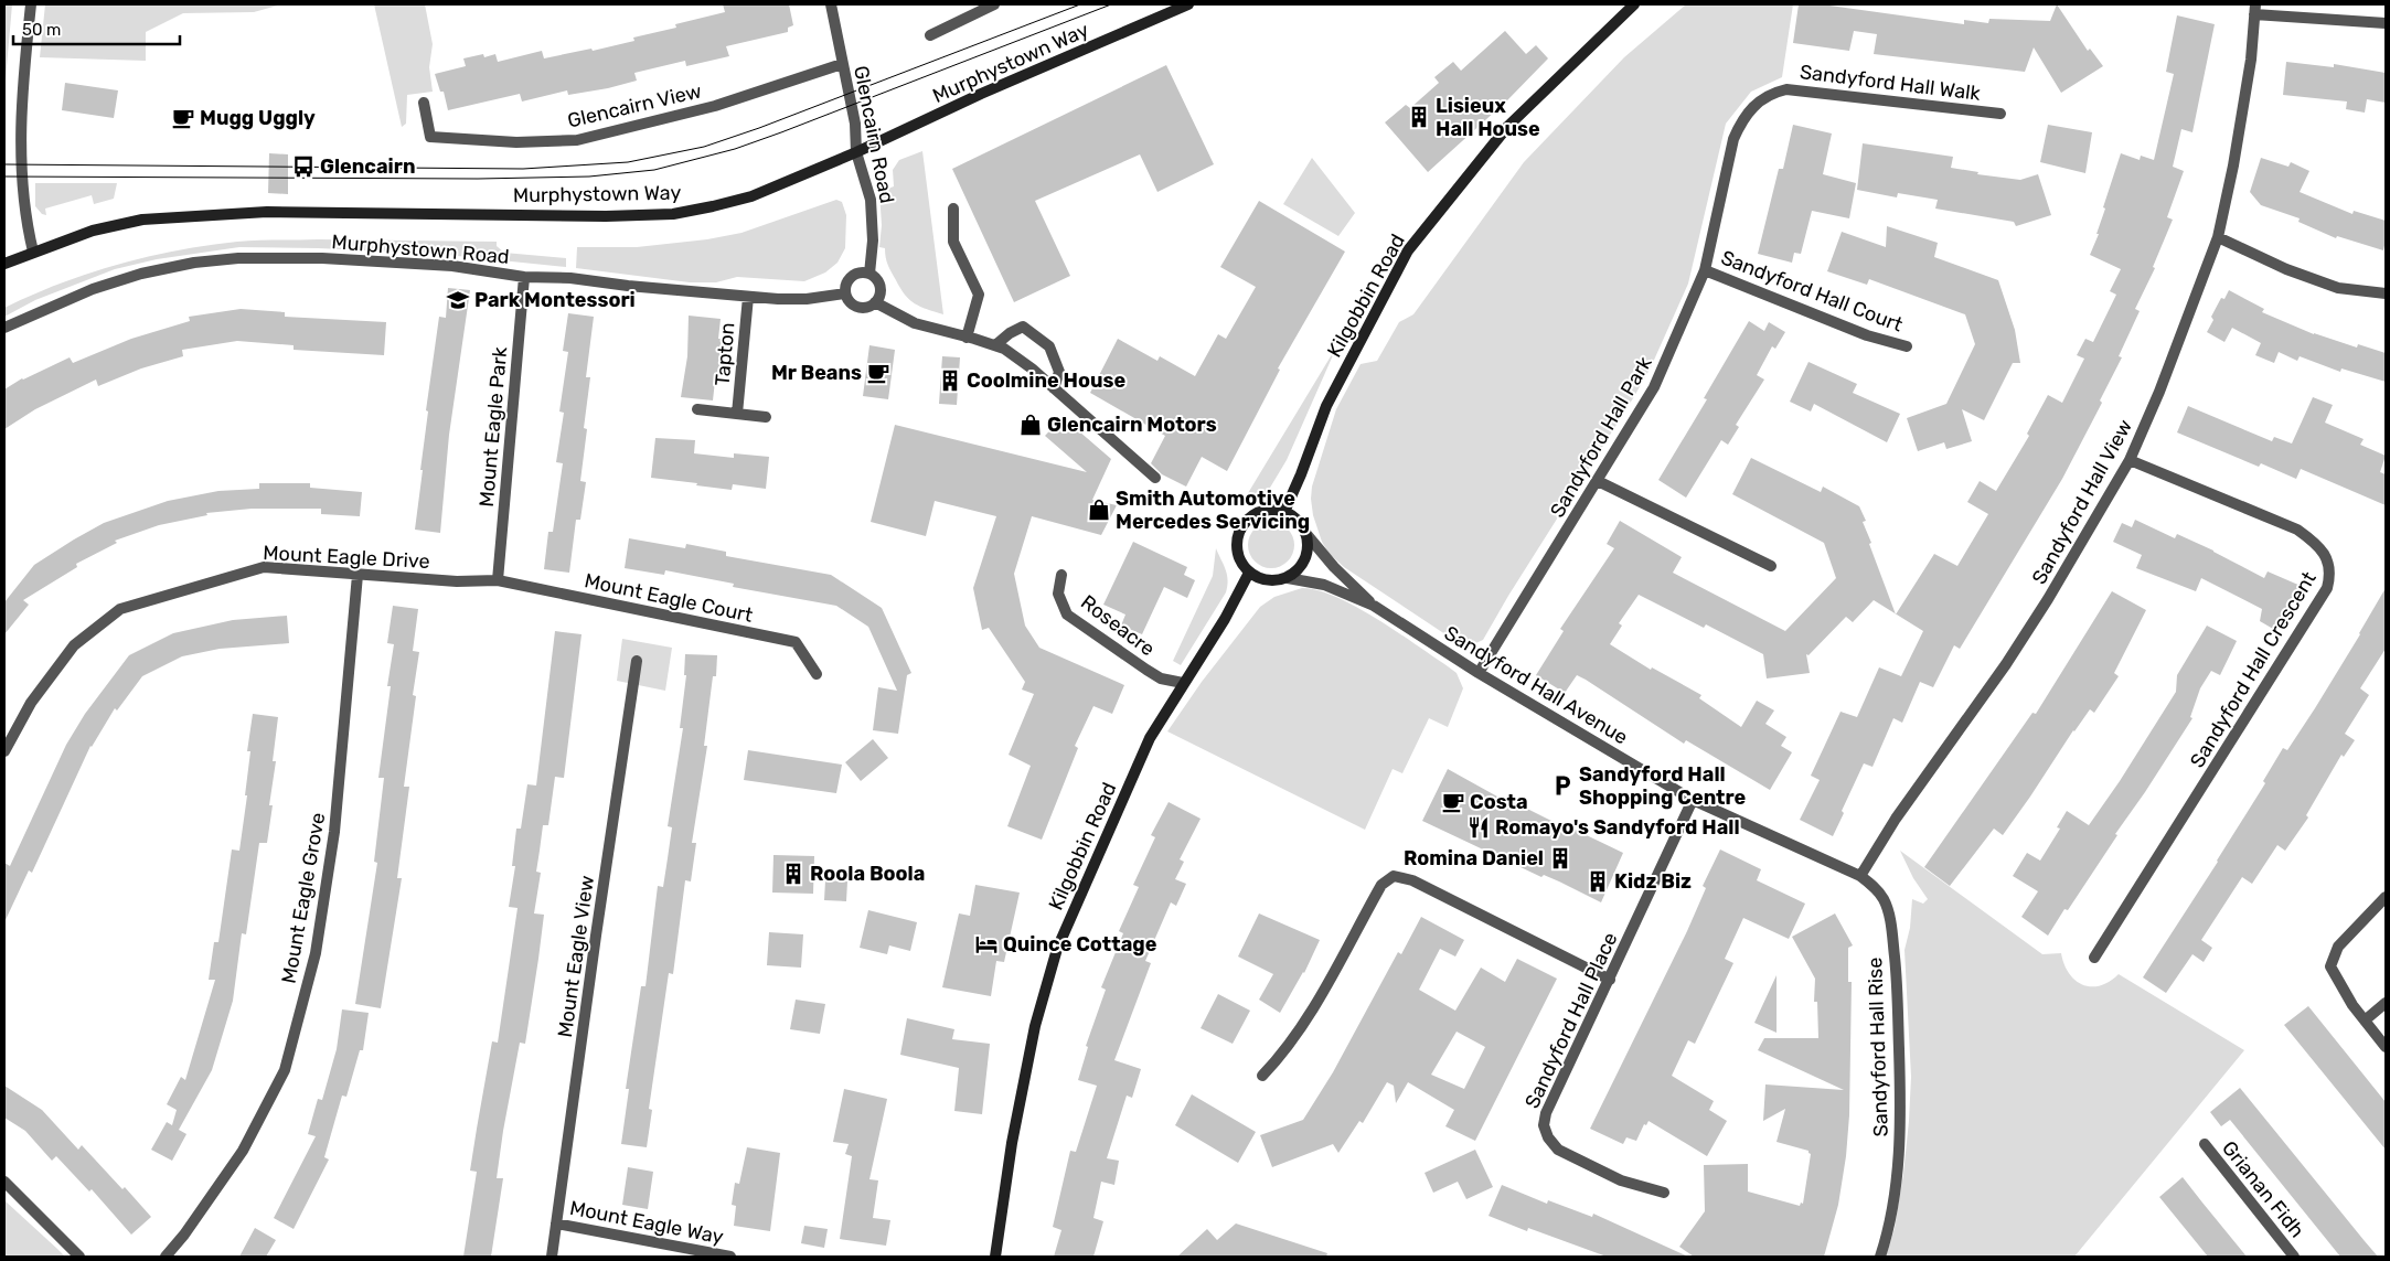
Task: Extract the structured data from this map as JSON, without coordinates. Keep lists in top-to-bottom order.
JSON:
{
  "streets": {
    "street": [
      "Murphystown Way",
      "Sandyford Hall Walk",
      "Glencairn View",
      "Glencairn Road",
      "Murphystown Road",
      "Sandyford Hall Court",
      "Kilgobbin Road",
      "Tapton",
      "Mount Eagle Park",
      "Sandyford Hall Park",
      "Sandyford Hall View",
      "Mount Eagle Drive",
      "Mount Eagle Court",
      "Roseacre",
      "Sandyford Hall Crescent",
      "Sandyford Hall Avenue",
      "Mount Eagle Grove",
      "Mount Eagle View",
      "Sandyford Hall Place",
      "Sandyford Hall Rise",
      "Grianan Fidh",
      "Mount Eagle Way"
    ]
  },
  "crossings": [
    ["Murphystown Way", "Glencairn Road"],
    ["Sandyford Hall Walk", "Sandyford Hall Park"],
    ["Glencairn View", "Glencairn Road"],
    ["Glencairn Road", "Murphystown Road"],
    ["Murphystown Road", "Tapton"],
    ["Murphystown Road", "Mount Eagle Park"],
    ["Sandyford Hall Court", "Sandyford Hall Park"],
    ["Kilgobbin Road", "Roseacre"],
    ["Kilgobbin Road", "Sandyford Hall Avenue"],
    ["Mount Eagle Park", "Mount Eagle Drive"],
    ["Mount Eagle Park", "Mount Eagle Court"],
    ["Sandyford Hall Park", "Sandyford Hall Avenue"],
    ["Sandyford Hall View", "Sandyford Hall Crescent"],
    ["Sandyford Hall View", "Sandyford Hall Avenue"],
    ["Mount Eagle Drive", "Mount Eagle Court"],
    ["Mount Eagle Drive", "Mount Eagle Grove"],
    ["Sandyford Hall Avenue", "Sandyford Hall Place"],
    ["Sandyford Hall Avenue", "Sandyford Hall Rise"],
    ["Mount Eagle View", "Mount Eagle Way"]
  ],
  "places": {
    "building": [
      "Lisieux Hall House",
      "Coolmine House",
      "Romina Daniel",
      "Roola Boola",
      "Kidz Biz"
    ],
    "cafe": ["Mugg Uggly", "Mr Beans", "Costa"],
    "bus stop": ["Glencairn"],
    "school or university": ["Park Montessori"],
    "shop": ["Glencairn Motors", "Smith Automotive Mercedes Servicing"],
    "parking": ["Sandyford Hall Shopping Centre"],
    "restaurant": ["Romayo's Sandyford Hall"],
    "hotel": ["Quince Cottage"]
  },
  "scale_bar": "50 m"
}
